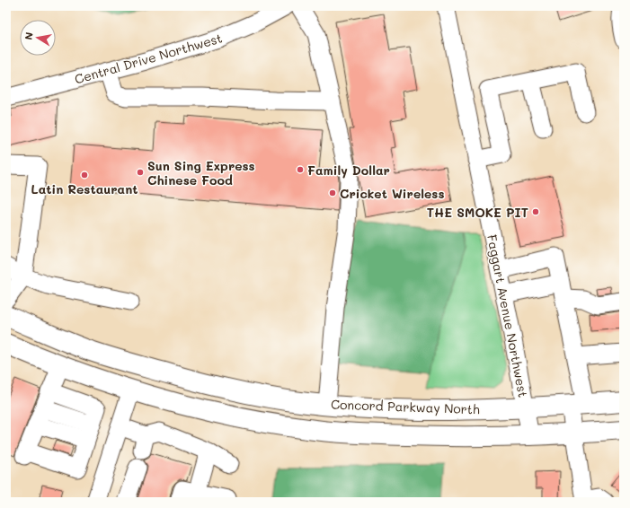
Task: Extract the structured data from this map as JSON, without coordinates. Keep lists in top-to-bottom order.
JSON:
{
  "streets": {
    "highway": ["Concord Parkway North"],
    "street": ["Central Drive Northwest", "Faggart Avenue Northwest"]
  },
  "crossings": [
    ["Faggart Avenue Northwest", "Concord Parkway North"]
  ],
  "places": [
    "Family Dollar",
    "Sun Sing Express Chinese Food",
    "Latin Restaurant",
    "Cricket Wireless",
    "THE SMOKE PIT"
  ],
  "north": "left"
}
